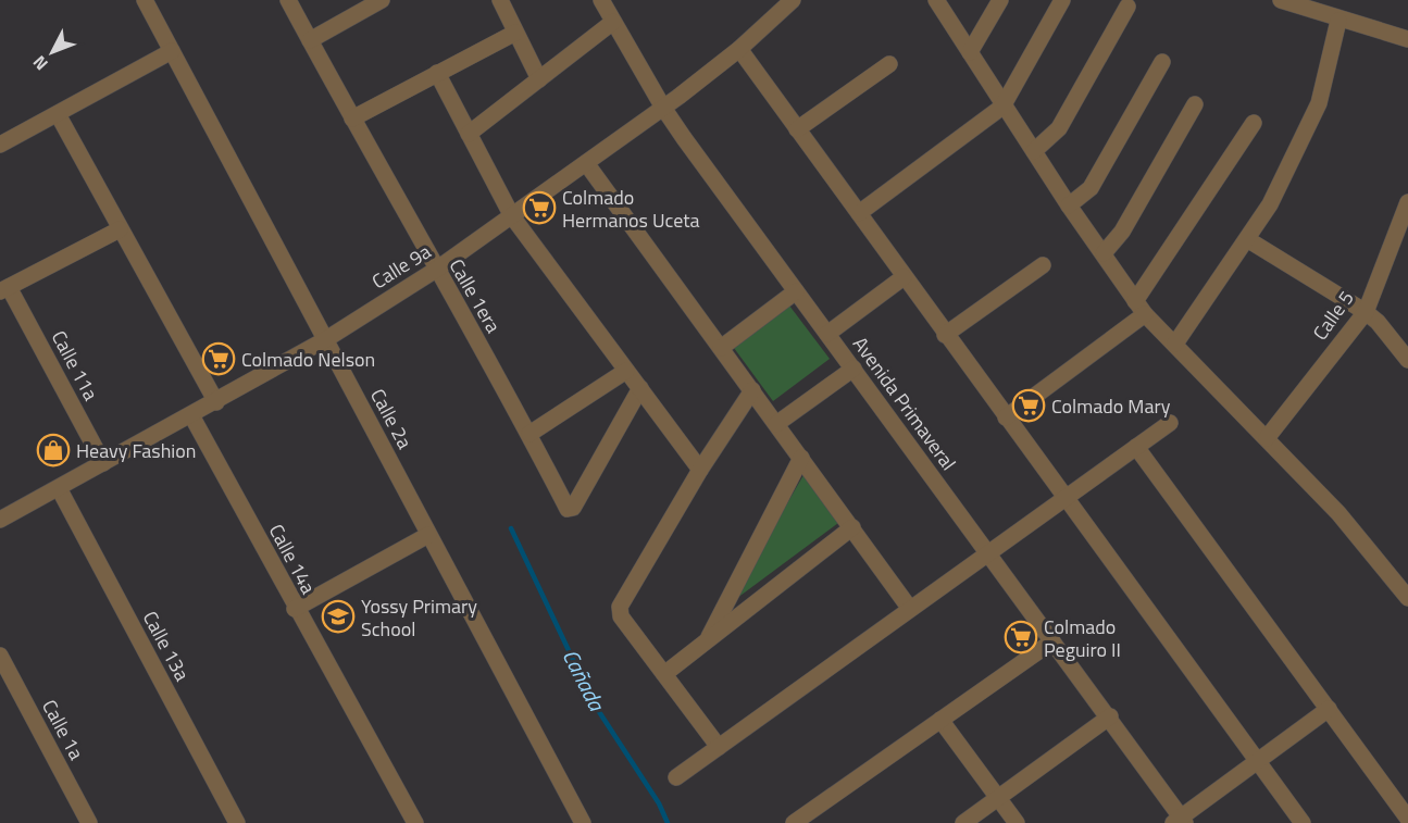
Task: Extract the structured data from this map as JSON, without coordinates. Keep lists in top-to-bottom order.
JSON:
{
  "streets": {
    "street": [
      "Calle 9a",
      "Calle 1era",
      "Calle 5",
      "Calle 11a",
      "Avenida Primaveral",
      "Calle 2a",
      "Calle 14a",
      "Calle 13a",
      "Calle 1a"
    ]
  },
  "crossings": [
    ["Calle 9a", "Calle 1era"],
    ["Calle 9a", "Calle 11a"],
    ["Calle 9a", "Avenida Primaveral"],
    ["Calle 9a", "Calle 2a"],
    ["Calle 9a", "Calle 14a"],
    ["Calle 9a", "Calle 13a"]
  ],
  "water": ["Cañada"],
  "places": {
    "supermarket": [
      "Colmado Hermanos Uceta",
      "Colmado Nelson",
      "Colmado Mary",
      "Colmado Peguiro II"
    ],
    "shop": ["Heavy Fashion"],
    "school or university": ["Yossy Primary School"]
  },
  "north": "bottom left"
}
